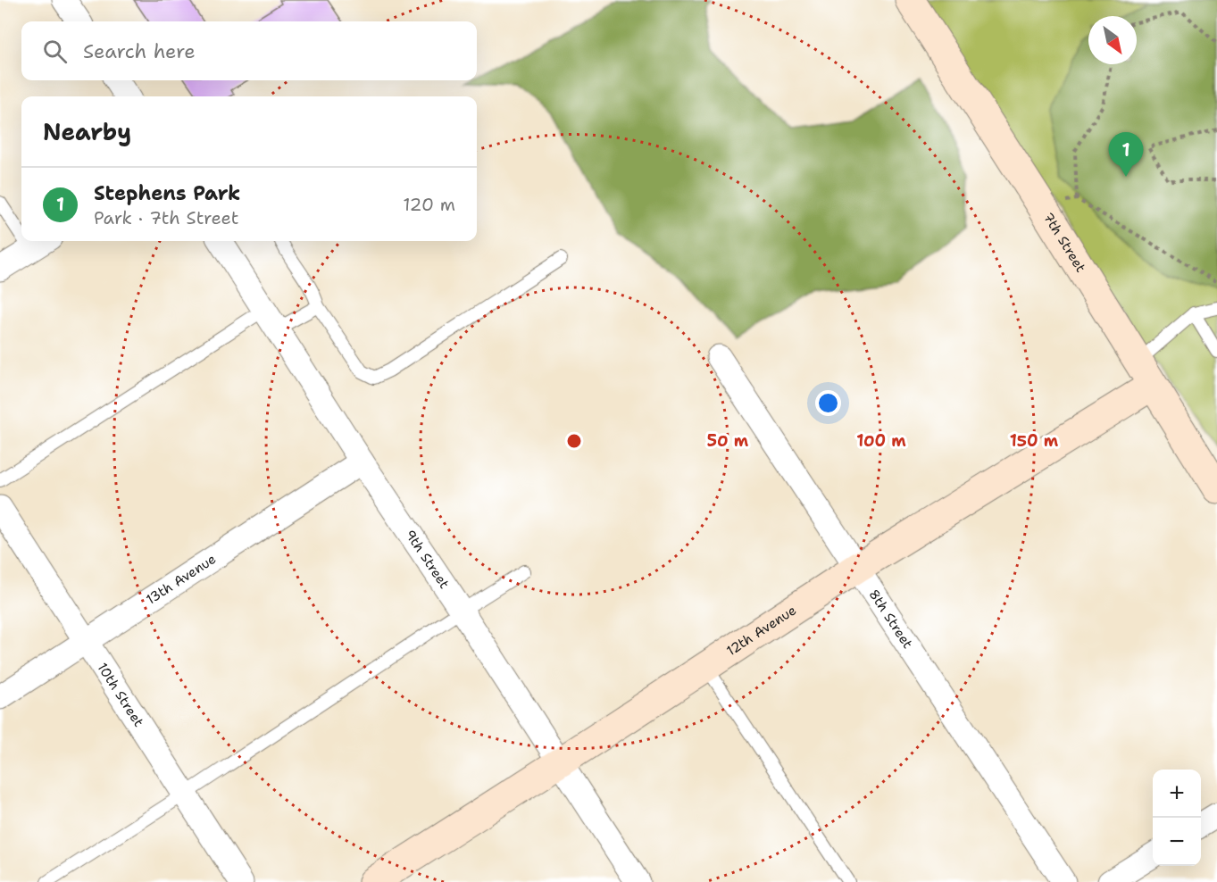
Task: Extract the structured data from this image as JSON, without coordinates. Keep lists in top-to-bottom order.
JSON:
{
  "streets": {
    "street": [
      "7th Street",
      "9th Street",
      "13th Avenue",
      "8th Street",
      "12th Avenue",
      "10th Street"
    ]
  },
  "crossings": [
    ["7th Street", "12th Avenue"],
    ["9th Street", "13th Avenue"],
    ["9th Street", "12th Avenue"],
    ["13th Avenue", "10th Street"],
    ["8th Street", "12th Avenue"]
  ],
  "north": "bottom right",
  "page": {
    "search": "Search here",
    "heading": "Nearby",
    "pins": "1",
    "list": [
      {
        "mark": "1",
        "name": "Stephens Park",
        "note": "Park · 7th Street",
        "value": "120 m"
      }
    ],
    "map_buttons": ["+", "−"]
  },
  "rings": ["50 m", "100 m", "150 m"]
}
